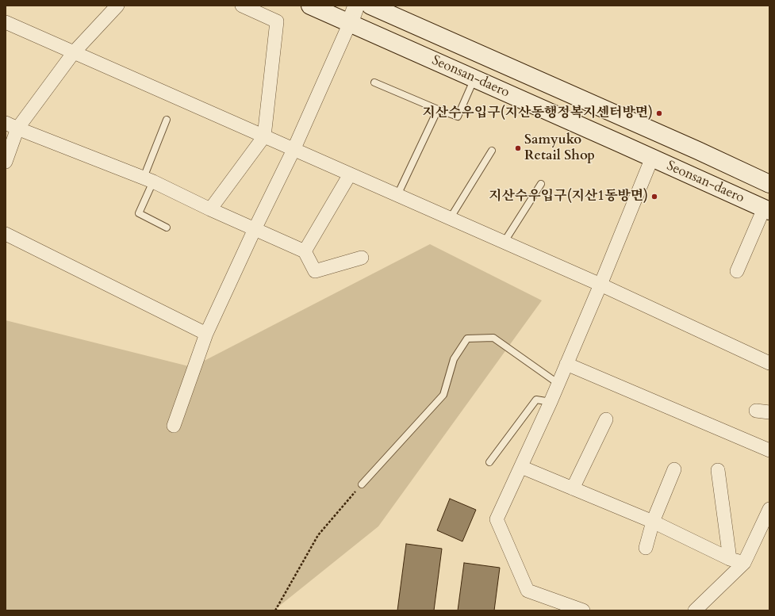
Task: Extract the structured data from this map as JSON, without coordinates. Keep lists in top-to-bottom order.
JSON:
{
  "streets": {
    "main road": ["Seonsan-daero"]
  },
  "places": ["지산수우입구(지산동행정복지센터방면)", "Samyuko Retail Shop", "지산수우입구(지산1동방면)"]
}
